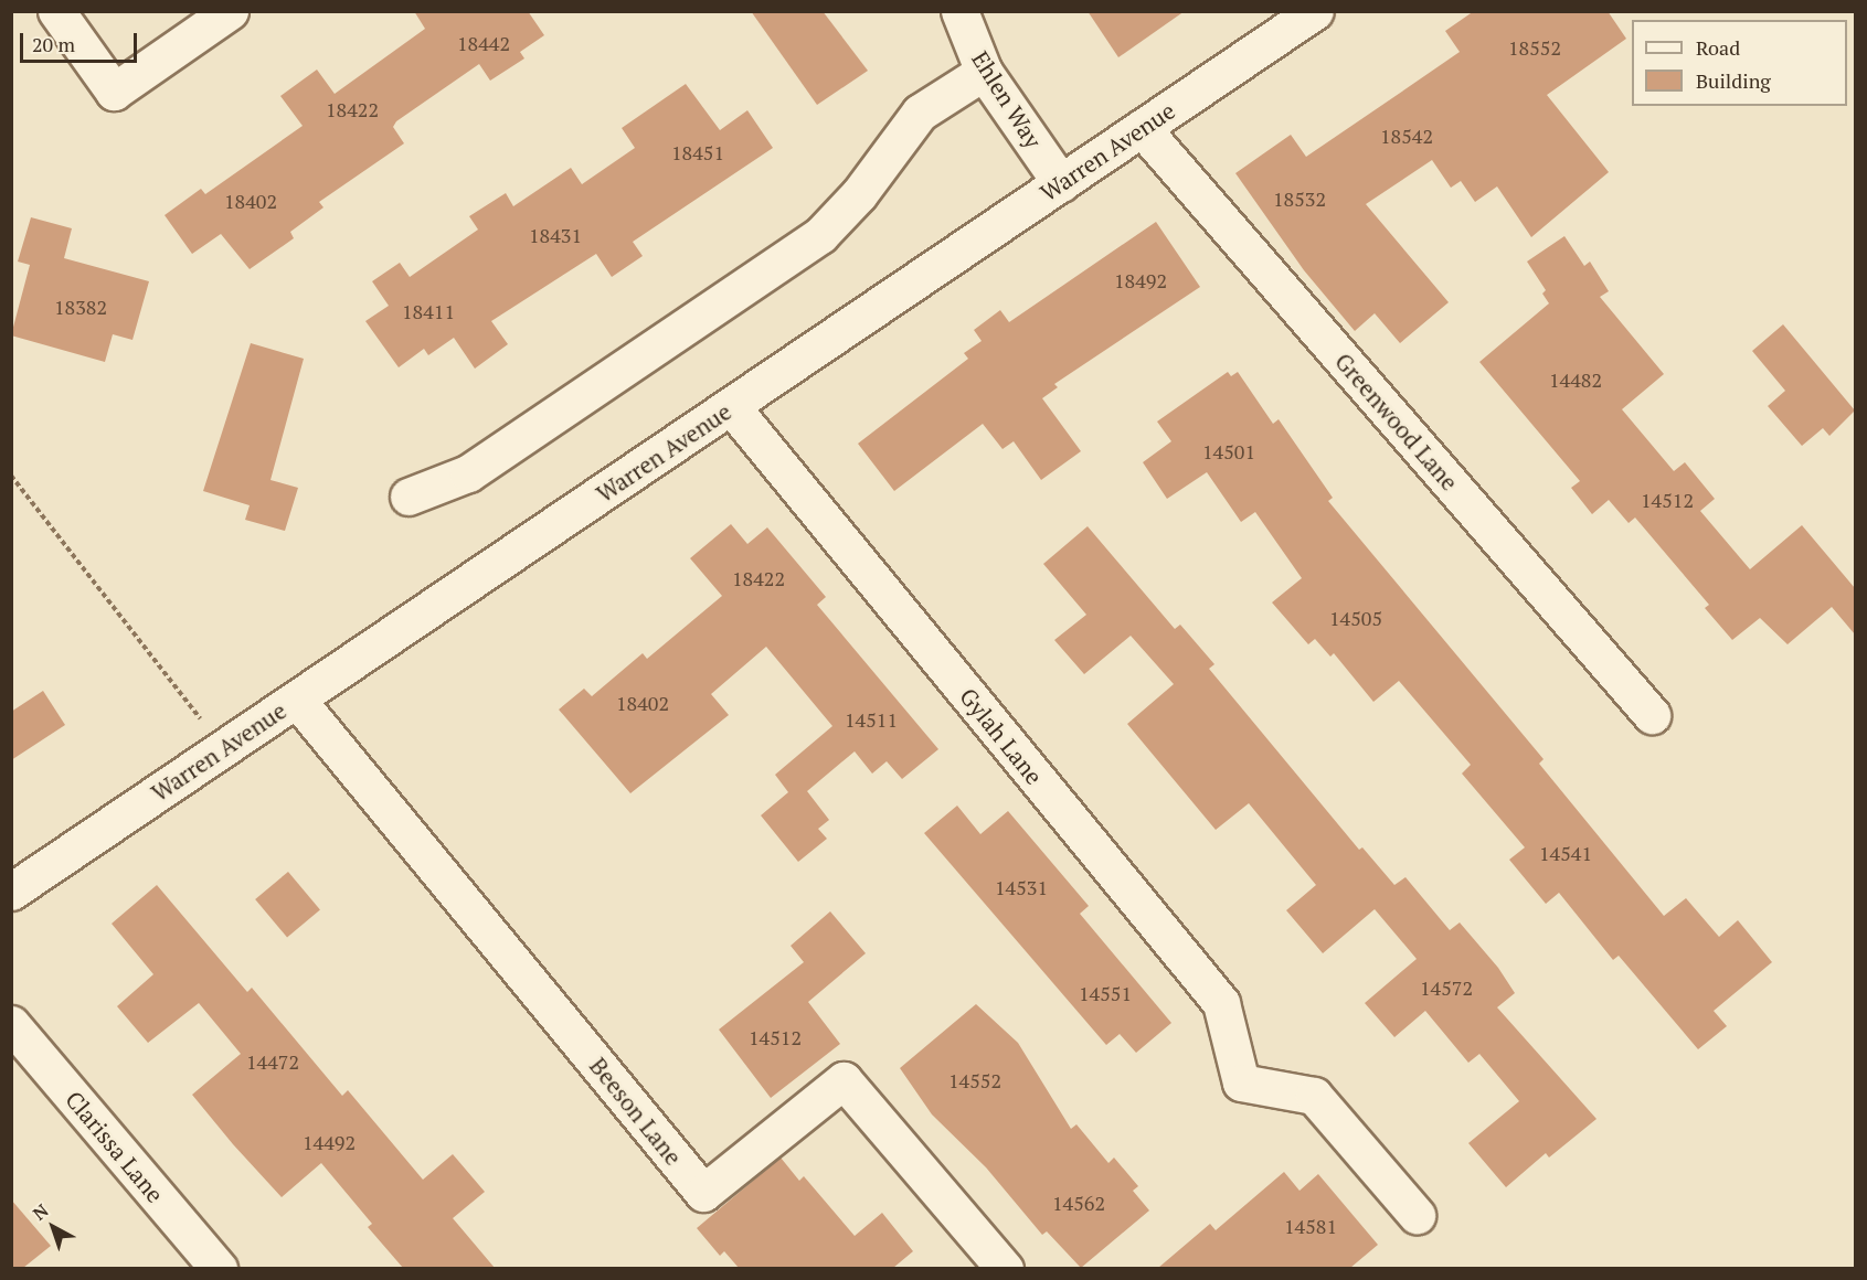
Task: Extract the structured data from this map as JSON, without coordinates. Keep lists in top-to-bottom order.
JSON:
{
  "streets": {
    "street": [
      "Ehlen Way",
      "Warren Avenue",
      "Greenwood Lane",
      "Gylah Lane",
      "Beeson Lane",
      "Clarissa Lane"
    ]
  },
  "crossings": [
    ["Ehlen Way", "Warren Avenue"],
    ["Warren Avenue", "Greenwood Lane"],
    ["Warren Avenue", "Gylah Lane"],
    ["Warren Avenue", "Beeson Lane"]
  ],
  "house_numbers": [
    "18442",
    "18552",
    "18422",
    "18542",
    "18451",
    "18532",
    "18402",
    "18431",
    "18492",
    "18382",
    "18411",
    "14482",
    "14501",
    "14512",
    "18422",
    "14505",
    "18402",
    "14511",
    "14541",
    "14531",
    "14572",
    "14551",
    "14512",
    "14472",
    "14552",
    "14492",
    "14562",
    "14581"
  ],
  "legend": ["Road", "Building"],
  "scale_bar": "20 m",
  "north": "top left"
}
